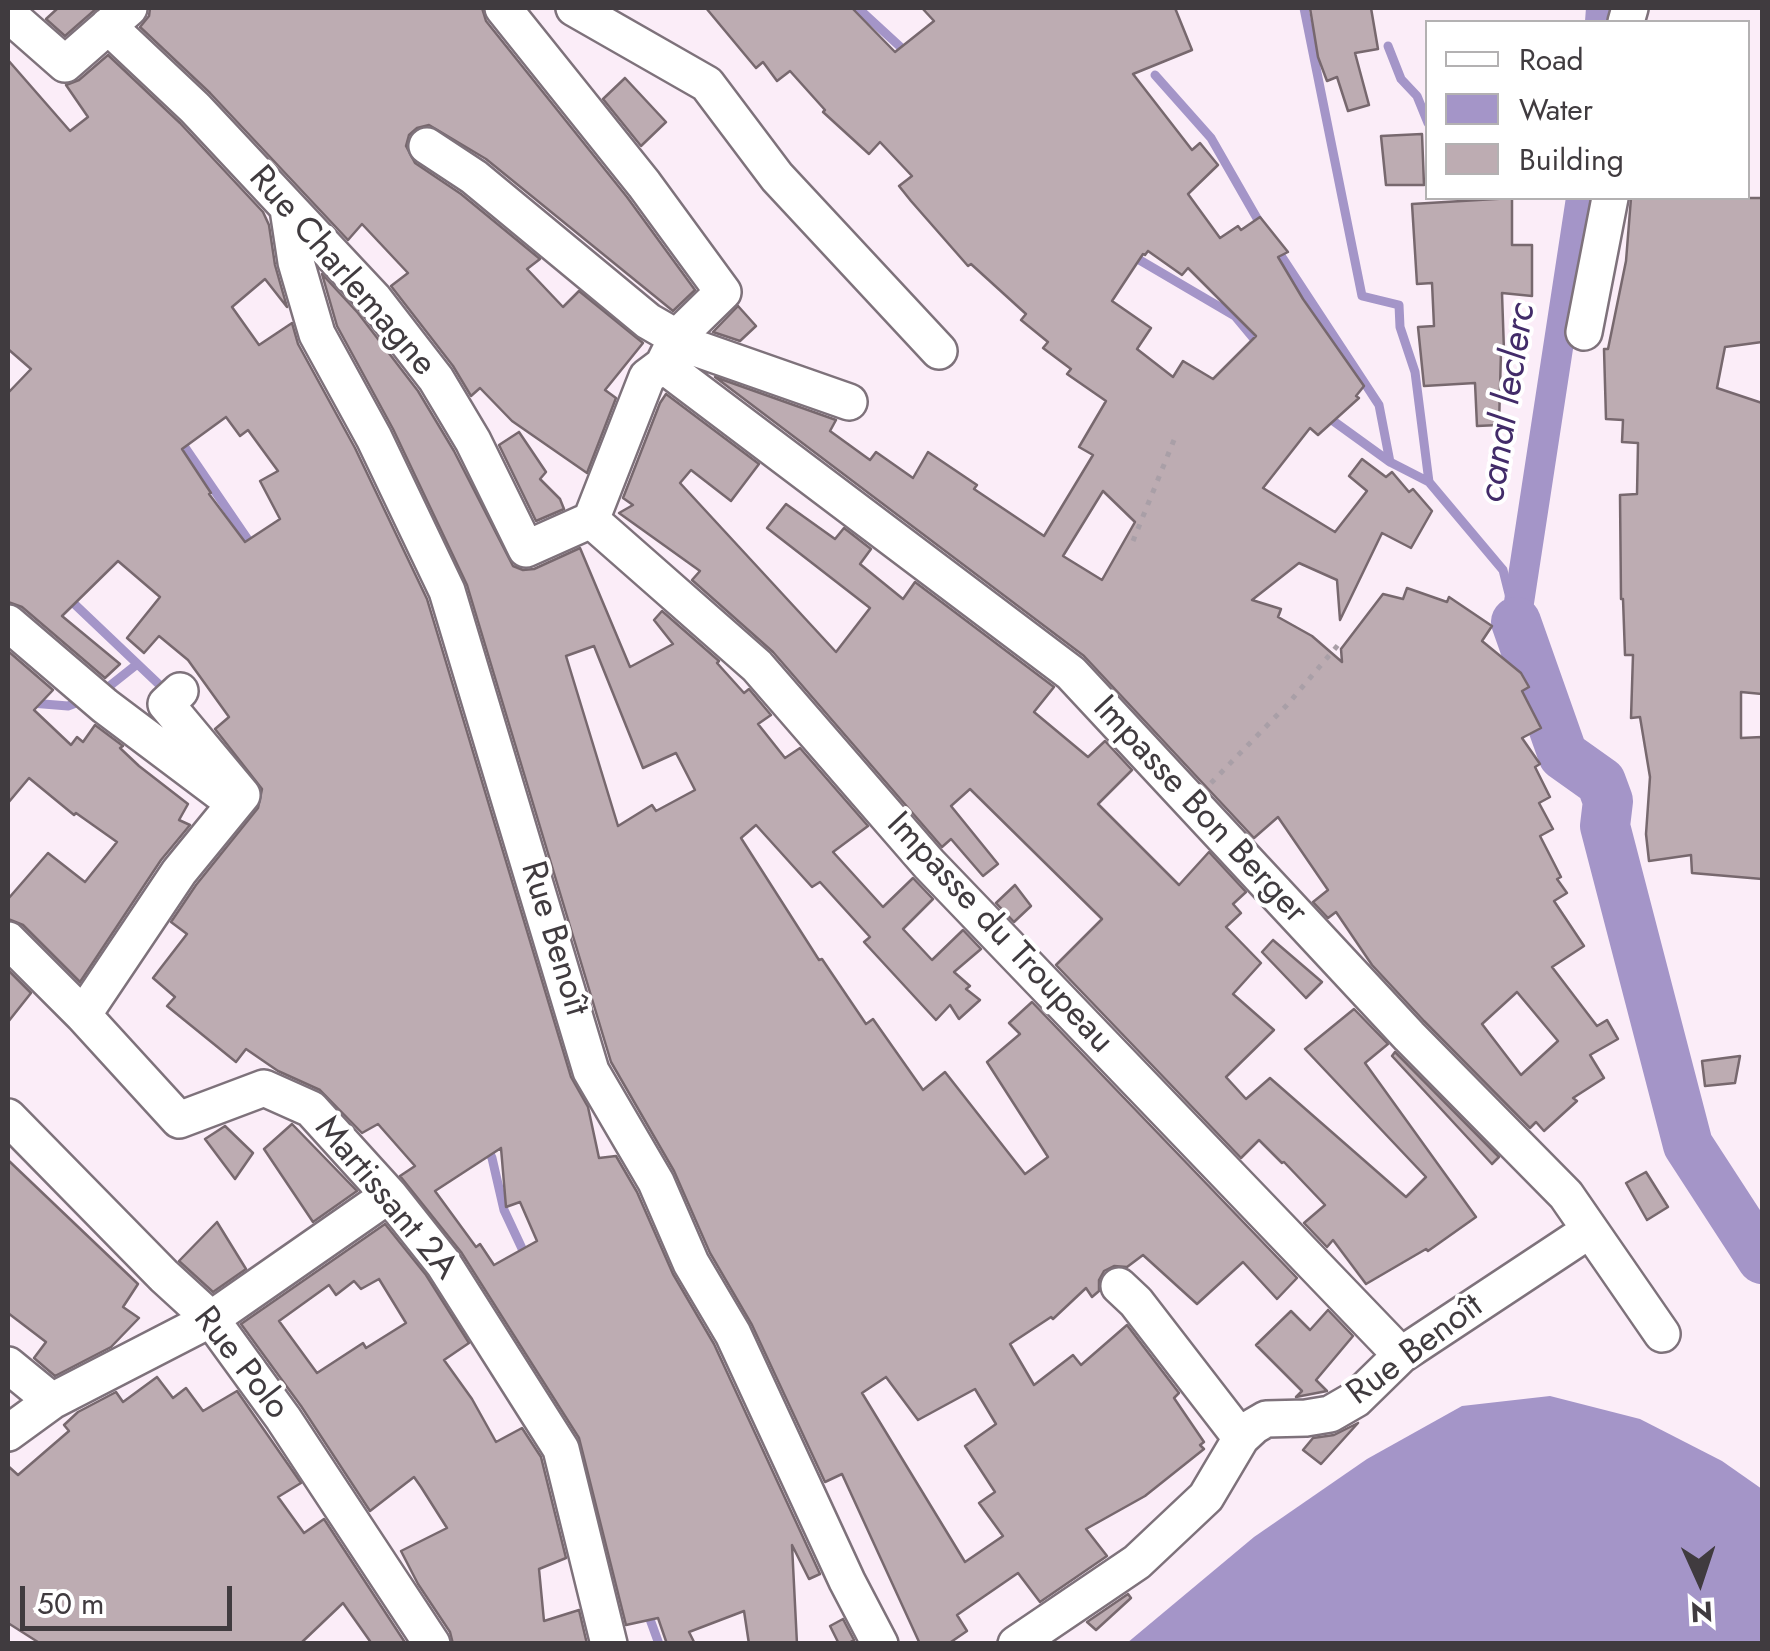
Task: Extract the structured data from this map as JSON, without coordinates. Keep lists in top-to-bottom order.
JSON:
{
  "streets": {
    "street": [
      "Rue Charlemagne",
      "Impasse Bon Berger",
      "Impasse du Troupeau",
      "Rue Benoît",
      "Martissant 2A",
      "Rue Polo"
    ]
  },
  "crossings": [
    ["Rue Charlemagne", "Impasse du Troupeau"],
    ["Rue Charlemagne", "Rue Benoît"],
    ["Impasse Bon Berger", "Rue Benoît"],
    ["Impasse du Troupeau", "Rue Benoît"]
  ],
  "water": ["canal leclerc"],
  "legend": ["Road", "Water", "Building"],
  "scale_bar": "50 m",
  "north": "bottom"
}
